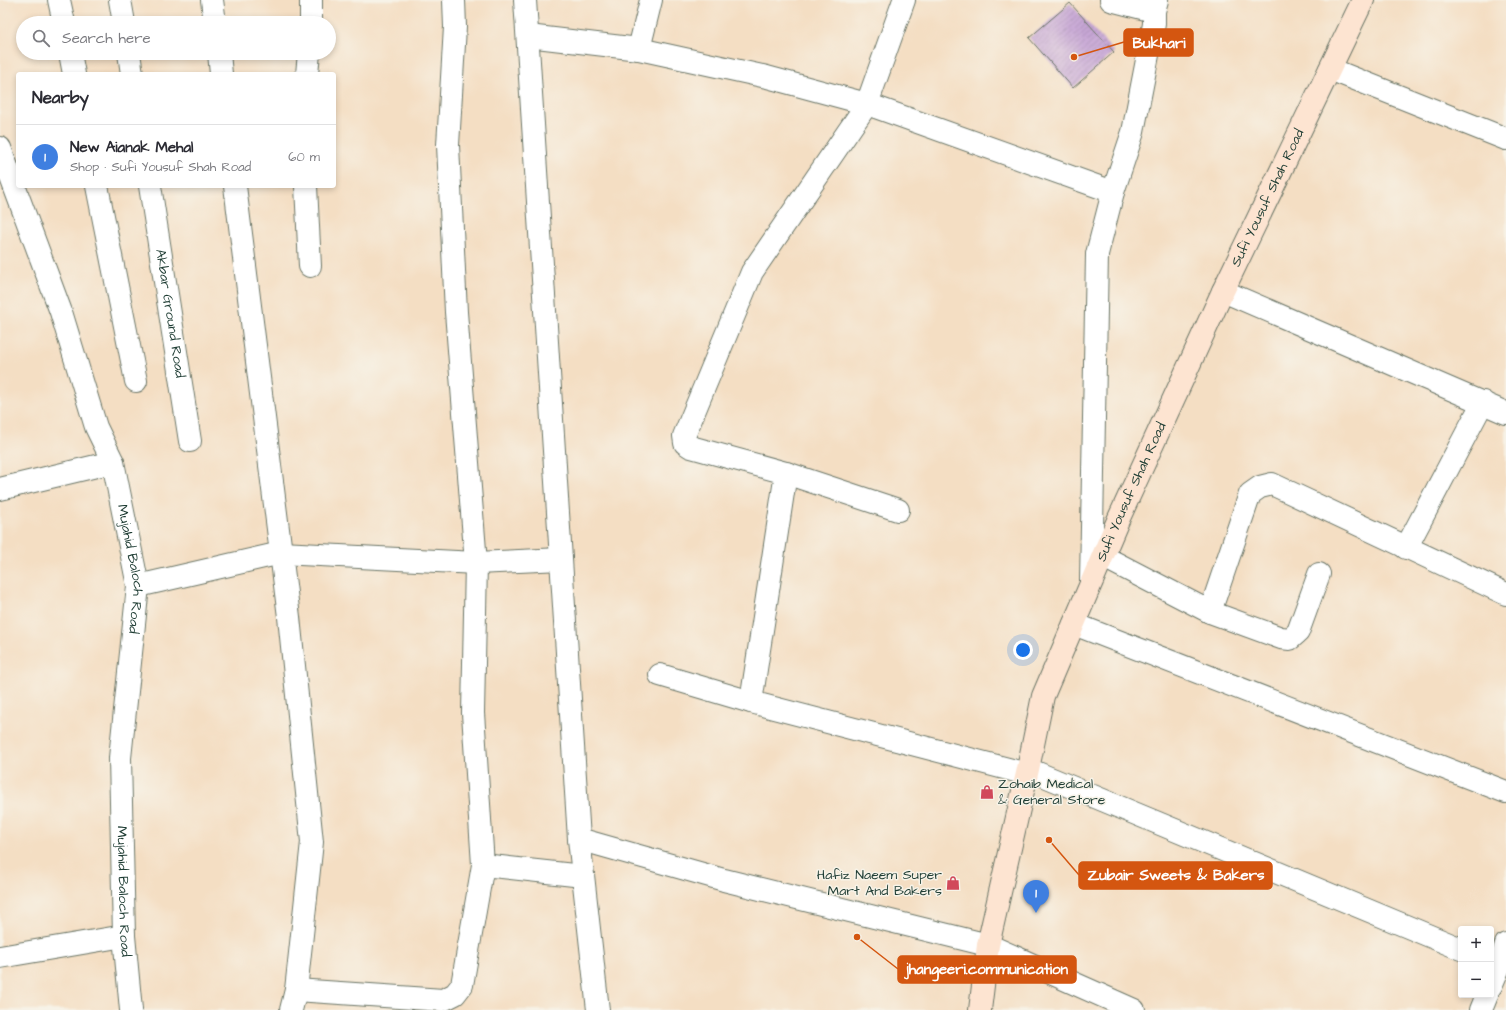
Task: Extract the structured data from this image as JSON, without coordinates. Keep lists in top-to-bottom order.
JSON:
{
  "streets": {
    "main road": ["Sufi Yousuf Shah Road"],
    "street": ["Akbar Ground Road", "Mujahid Baloch Road"]
  },
  "places": {
    "other": ["Bukhari", "Zubair Sweets & Bakers", "jhangeeri.communication"],
    "shop": ["Zohaib Medical & General Store", "Hafiz Naeem Super Mart And Bakers"]
  },
  "page": {
    "search": "Search here",
    "heading": "Nearby",
    "list": [
      {
        "mark": "1",
        "name": "New Aianak Mehal",
        "note": "Shop · Sufi Yousuf Shah Road",
        "value": "60 m"
      }
    ],
    "pins": "1",
    "map_buttons": ["+", "−"]
  }
}
